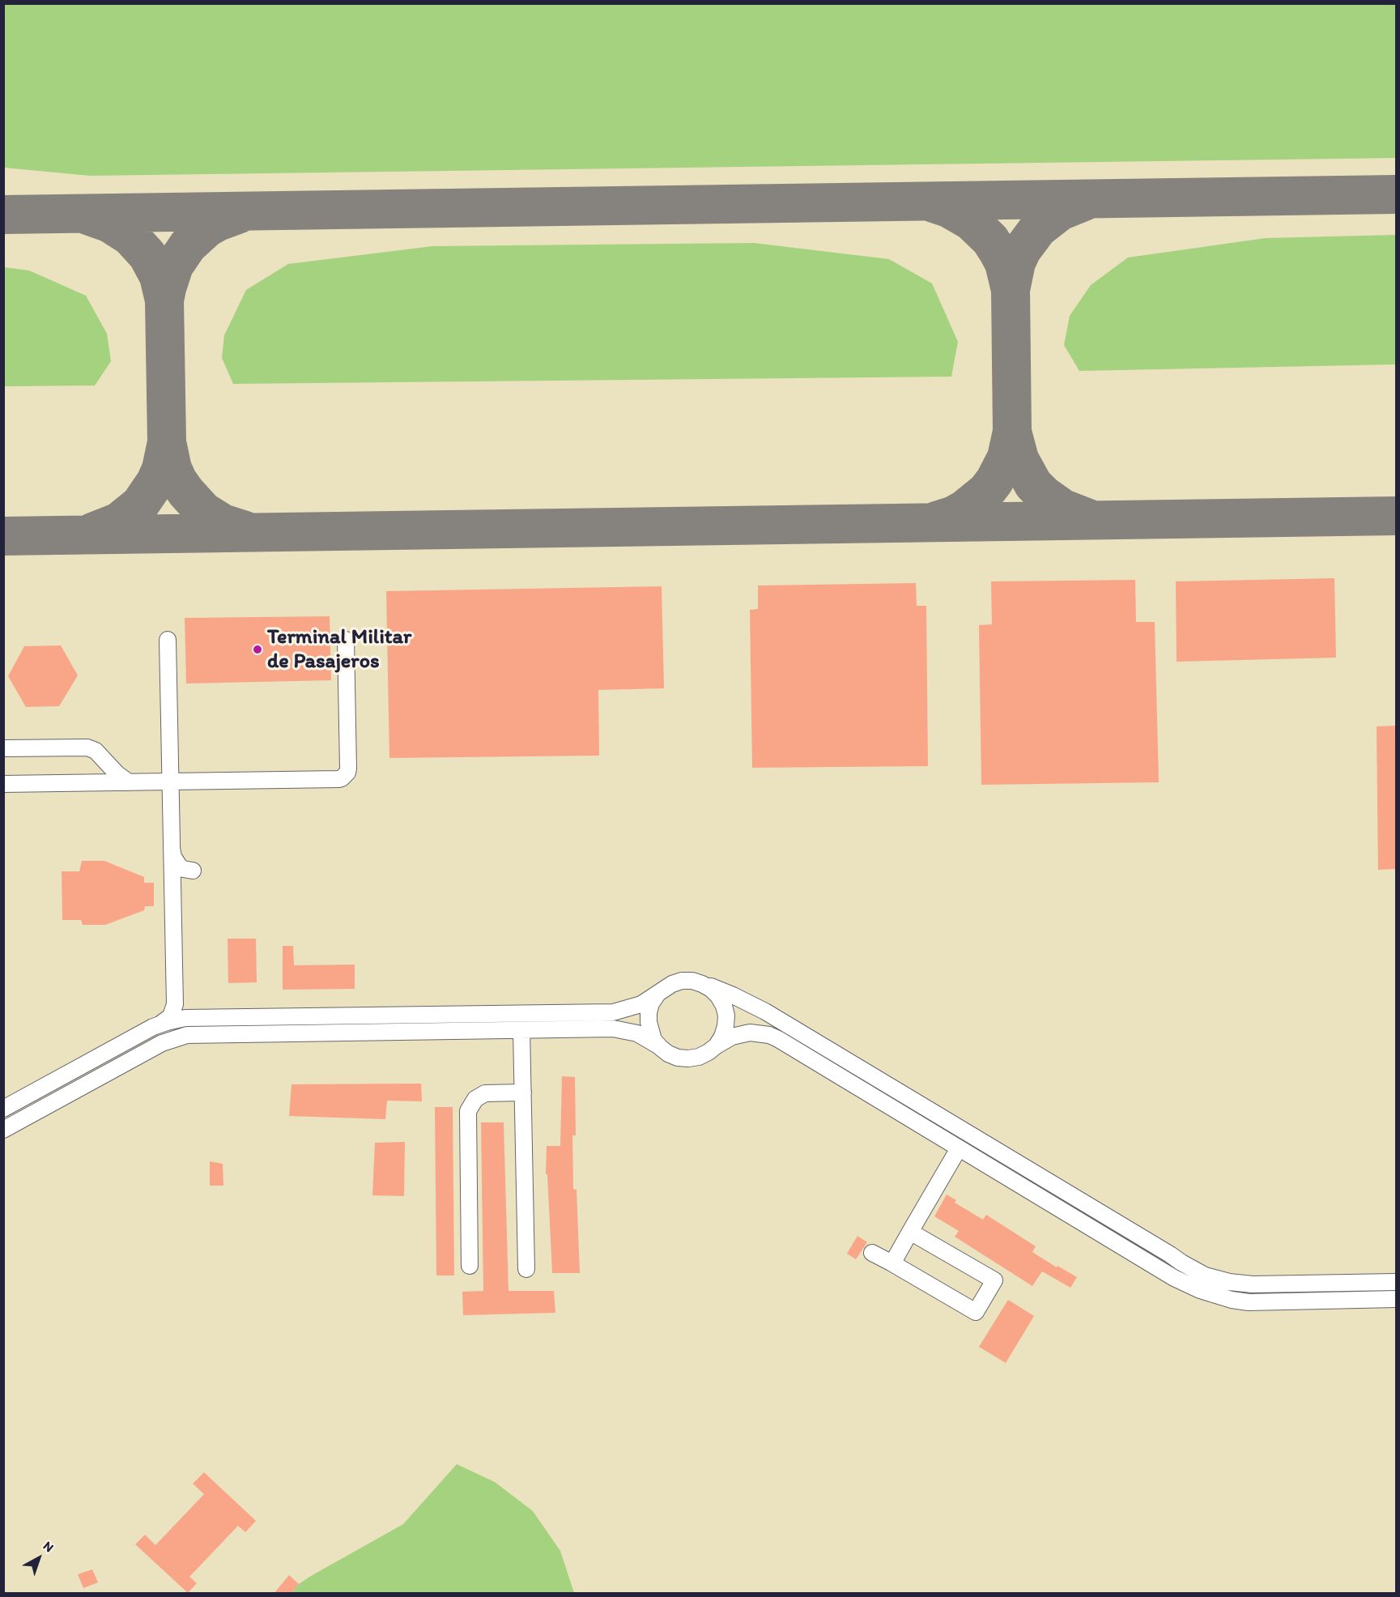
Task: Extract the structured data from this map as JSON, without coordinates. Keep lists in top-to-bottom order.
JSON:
{
  "places": ["Terminal Militar de Pasajeros"],
  "north": "top right"
}
